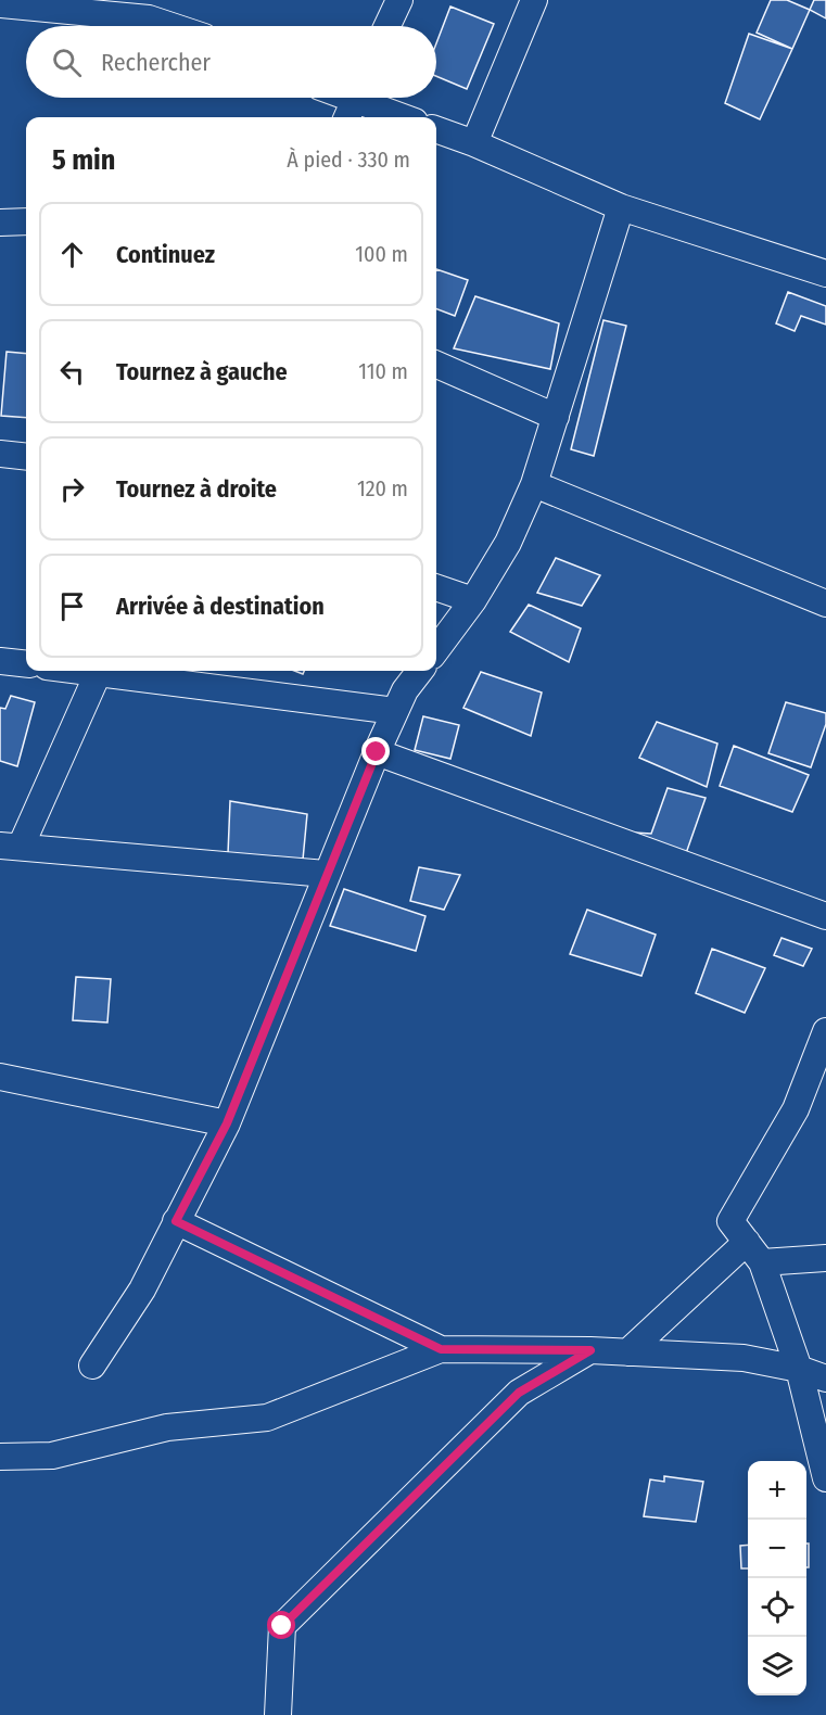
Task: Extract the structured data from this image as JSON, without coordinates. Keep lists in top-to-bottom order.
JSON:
{
  "page": {
    "search": "Rechercher",
    "heading": ["5 min", "À pied · 330 m"],
    "list": [
      ["Continuez", "100 m"],
      ["Tournez à gauche", "110 m"],
      ["Tournez à droite", "120 m"],
      "Arrivée à destination"
    ],
    "map_buttons": ["+", "−"]
  }
}
